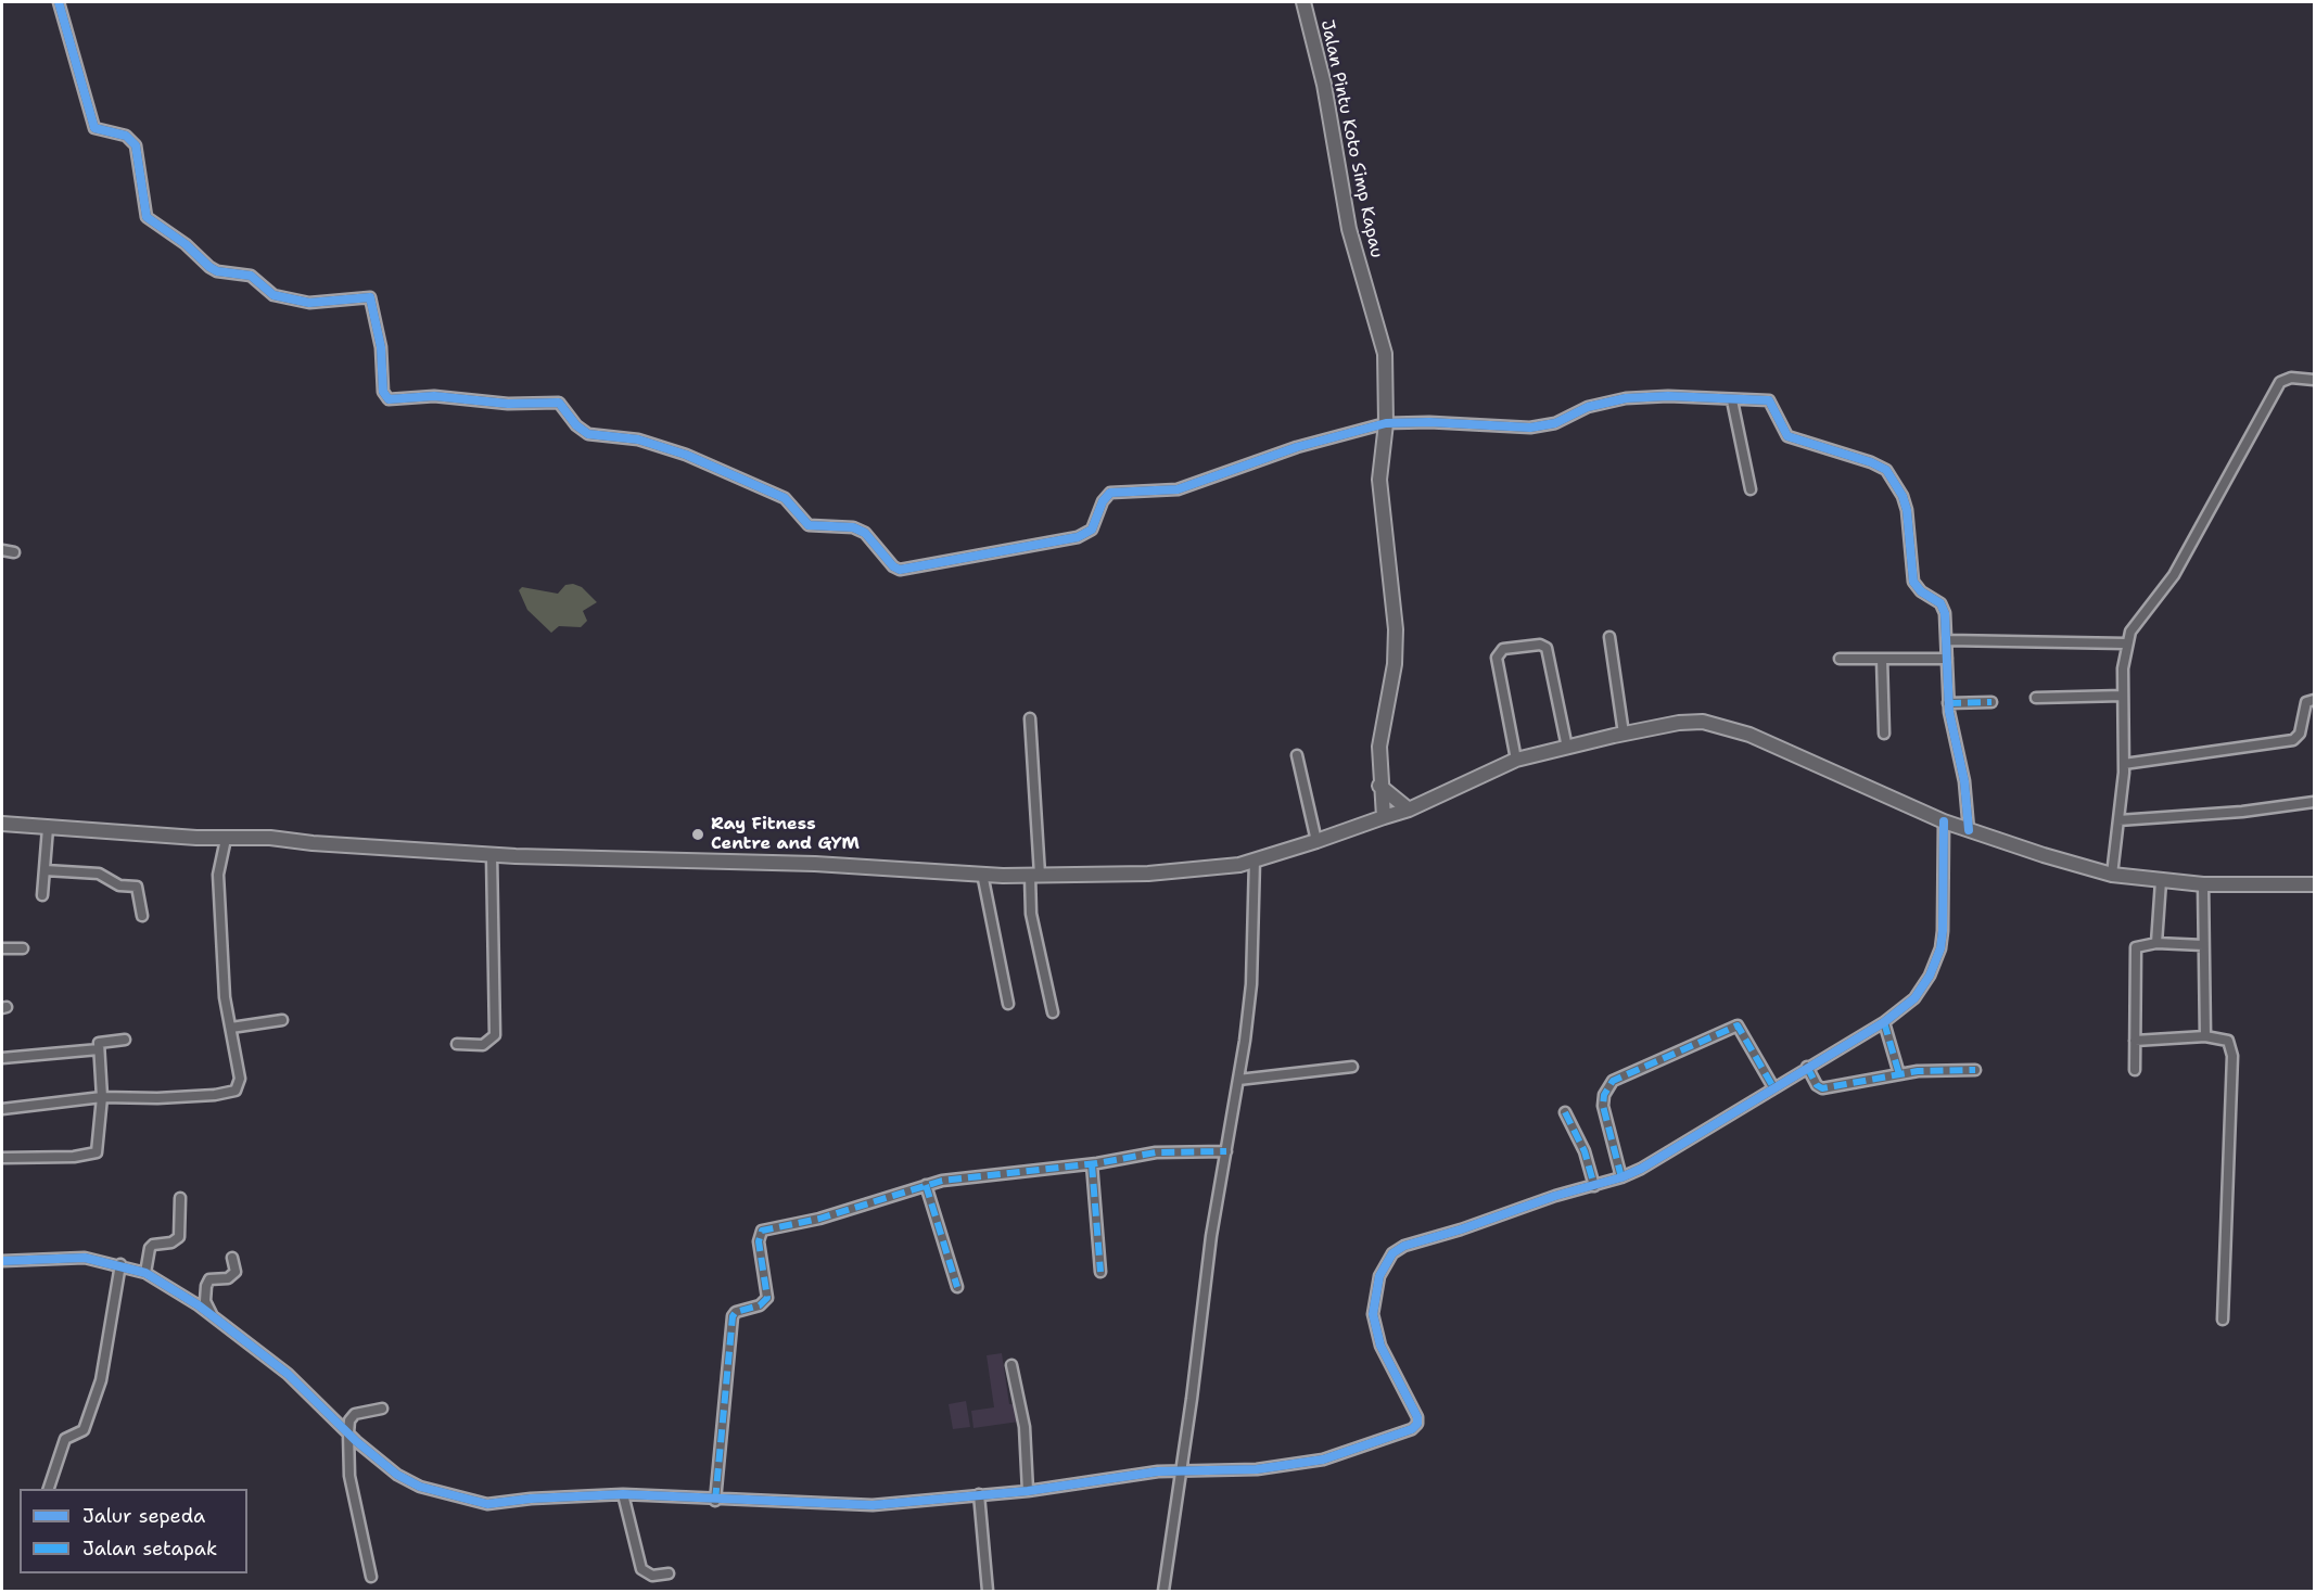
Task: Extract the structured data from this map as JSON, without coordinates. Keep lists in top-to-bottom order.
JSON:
{
  "streets": {
    "street": ["Jalan Pintu Koto Simp Kapau"]
  },
  "places": ["Ray Fitness Centre and GYM"],
  "legend": ["Jalur sepeda", "Jalan setapak"]
}
